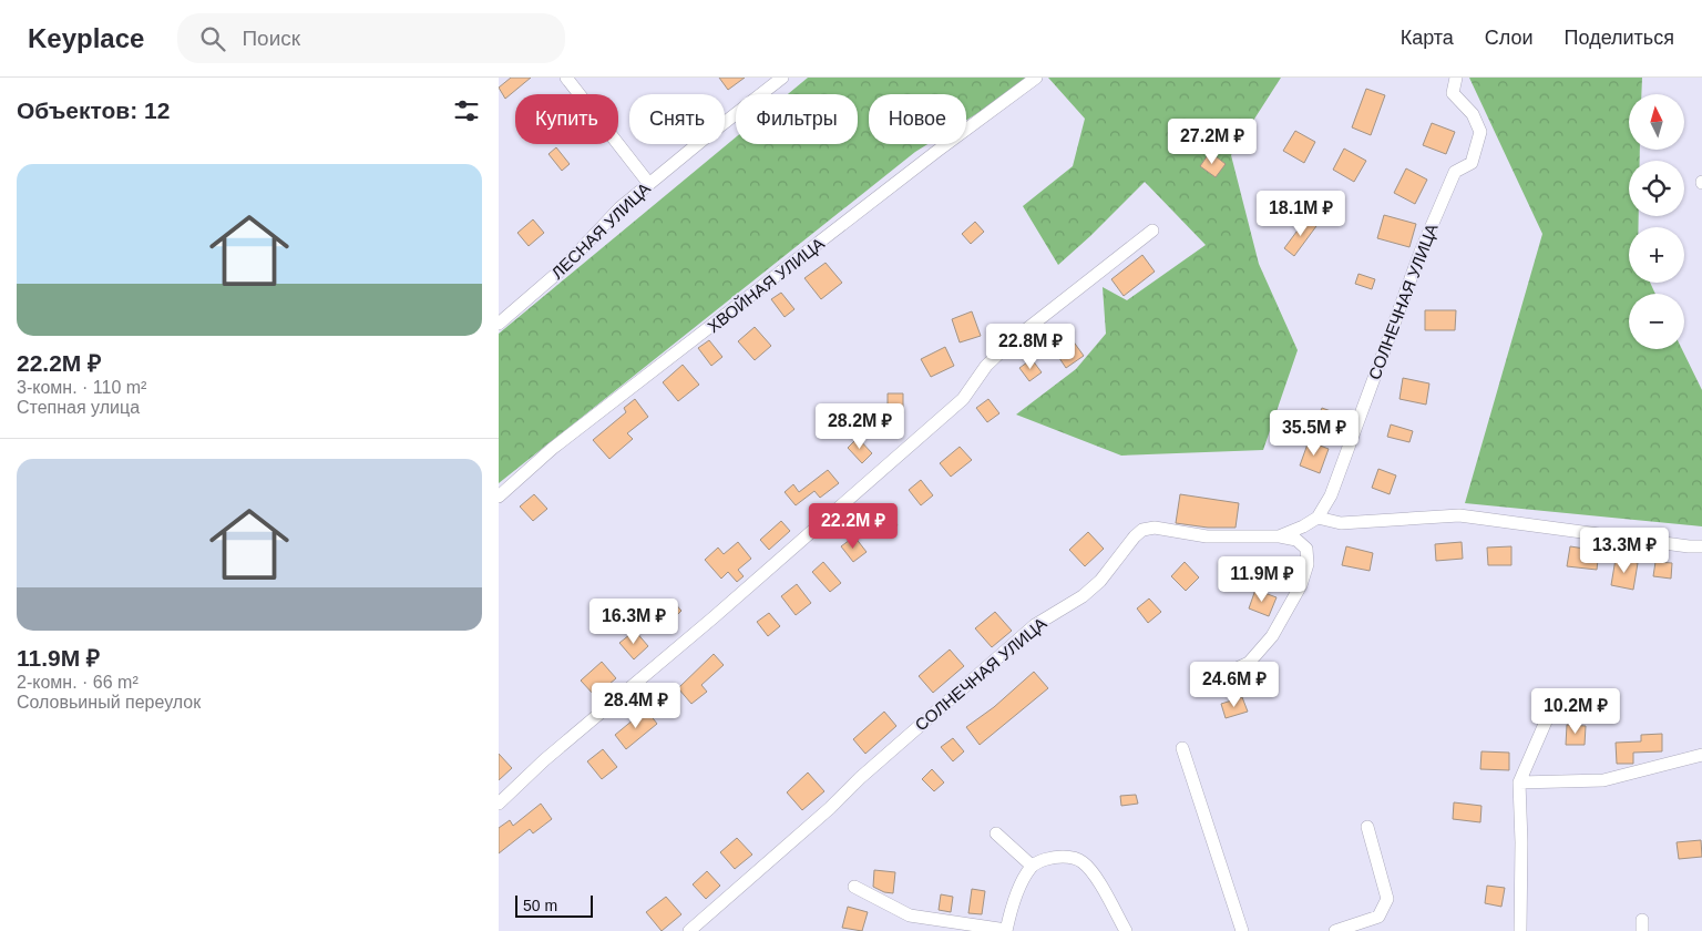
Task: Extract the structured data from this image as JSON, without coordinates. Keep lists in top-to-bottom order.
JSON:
{
  "streets": {
    "street": ["ЛЕСНАЯ УЛИЦА", "ХВОЙНАЯ УЛИЦА", "СОЛНЕЧНАЯ УЛИЦА"]
  },
  "scale_bar": "50 m",
  "north": "top",
  "page": {
    "header": "Keyplace",
    "search": "Поиск",
    "nav": ["Карта", "Слои", "Поделиться"],
    "heading": "Объектов: 12",
    "map_buttons": ["+", "−"],
    "chip": [
      "Купить",
      "Снять",
      "Фильтры",
      "Новое"
    ],
    "price": [
      "27.2M ₽",
      "18.1M ₽",
      "22.8M ₽",
      "28.2M ₽",
      "35.5M ₽",
      "22.2M ₽",
      "13.3M ₽",
      "11.9M ₽",
      "16.3M ₽",
      "24.6M ₽",
      "28.4M ₽",
      "10.2M ₽"
    ],
    "list": [
      {
        "name": "22.2M ₽",
        "note": "3-комн. · 110 m² · Степная улица"
      },
      {
        "name": "11.9M ₽",
        "note": "2-комн. · 66 m² · Соловьиный переулок"
      }
    ],
    "scale": "50 m"
  }
}
